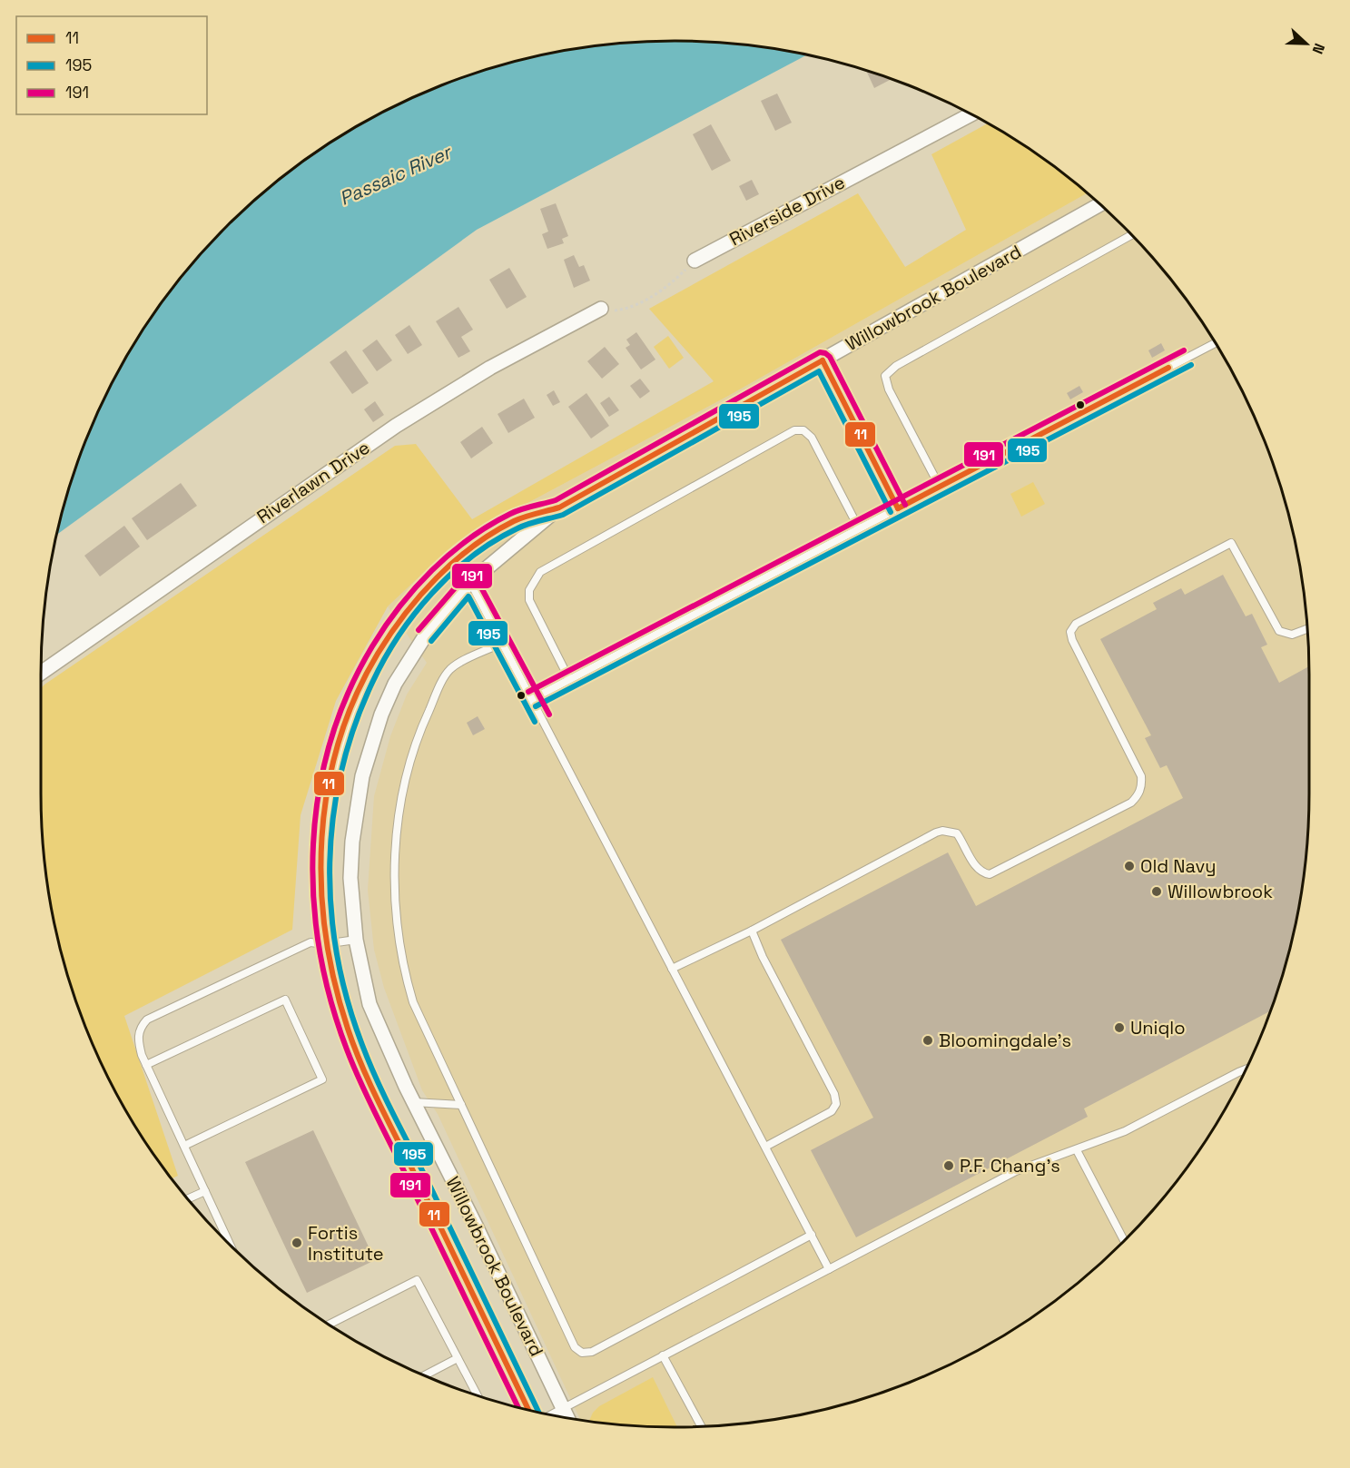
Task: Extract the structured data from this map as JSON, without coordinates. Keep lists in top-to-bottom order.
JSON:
{
  "streets": {
    "street": ["Riverside Drive", "Willowbrook Boulevard", "Riverlawn Drive"]
  },
  "water": ["Passaic River"],
  "places": [
    "Old Navy",
    "Willowbrook",
    "Uniqlo",
    "Bloomingdale's",
    "P.F. Chang's",
    "Fortis Institute"
  ],
  "lines": ["transit line 191", "transit line 11", "transit line 195"],
  "legend": ["11", "195", "191"],
  "north": "right"
}
